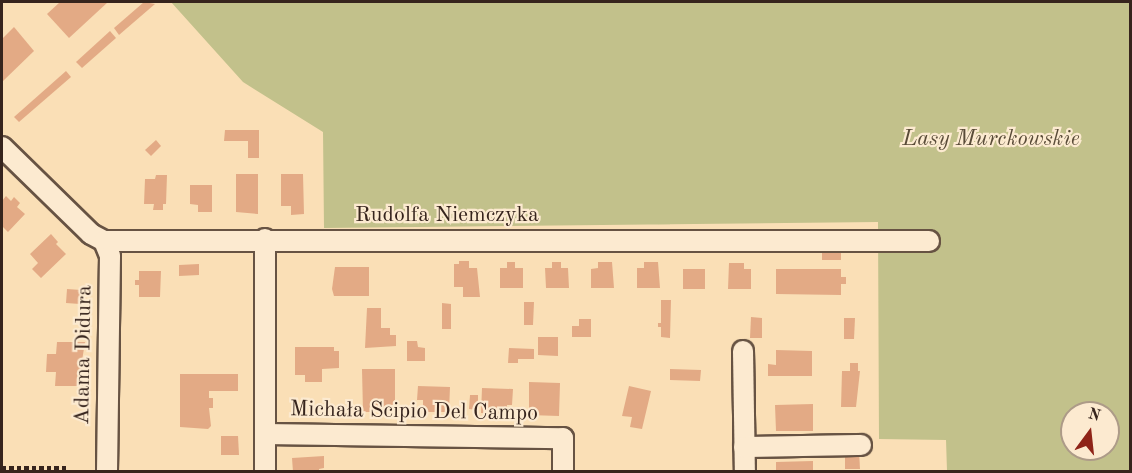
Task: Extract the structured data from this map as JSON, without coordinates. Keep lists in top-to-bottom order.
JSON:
{
  "streets": {
    "street": ["Rudolfa Niemczyka", "Adama Didura", "Michała Scipio Del Campo"]
  },
  "crossings": [
    ["Rudolfa Niemczyka", "Adama Didura"]
  ],
  "parks": ["Lasy Murckowskie"],
  "north": "top"
}
